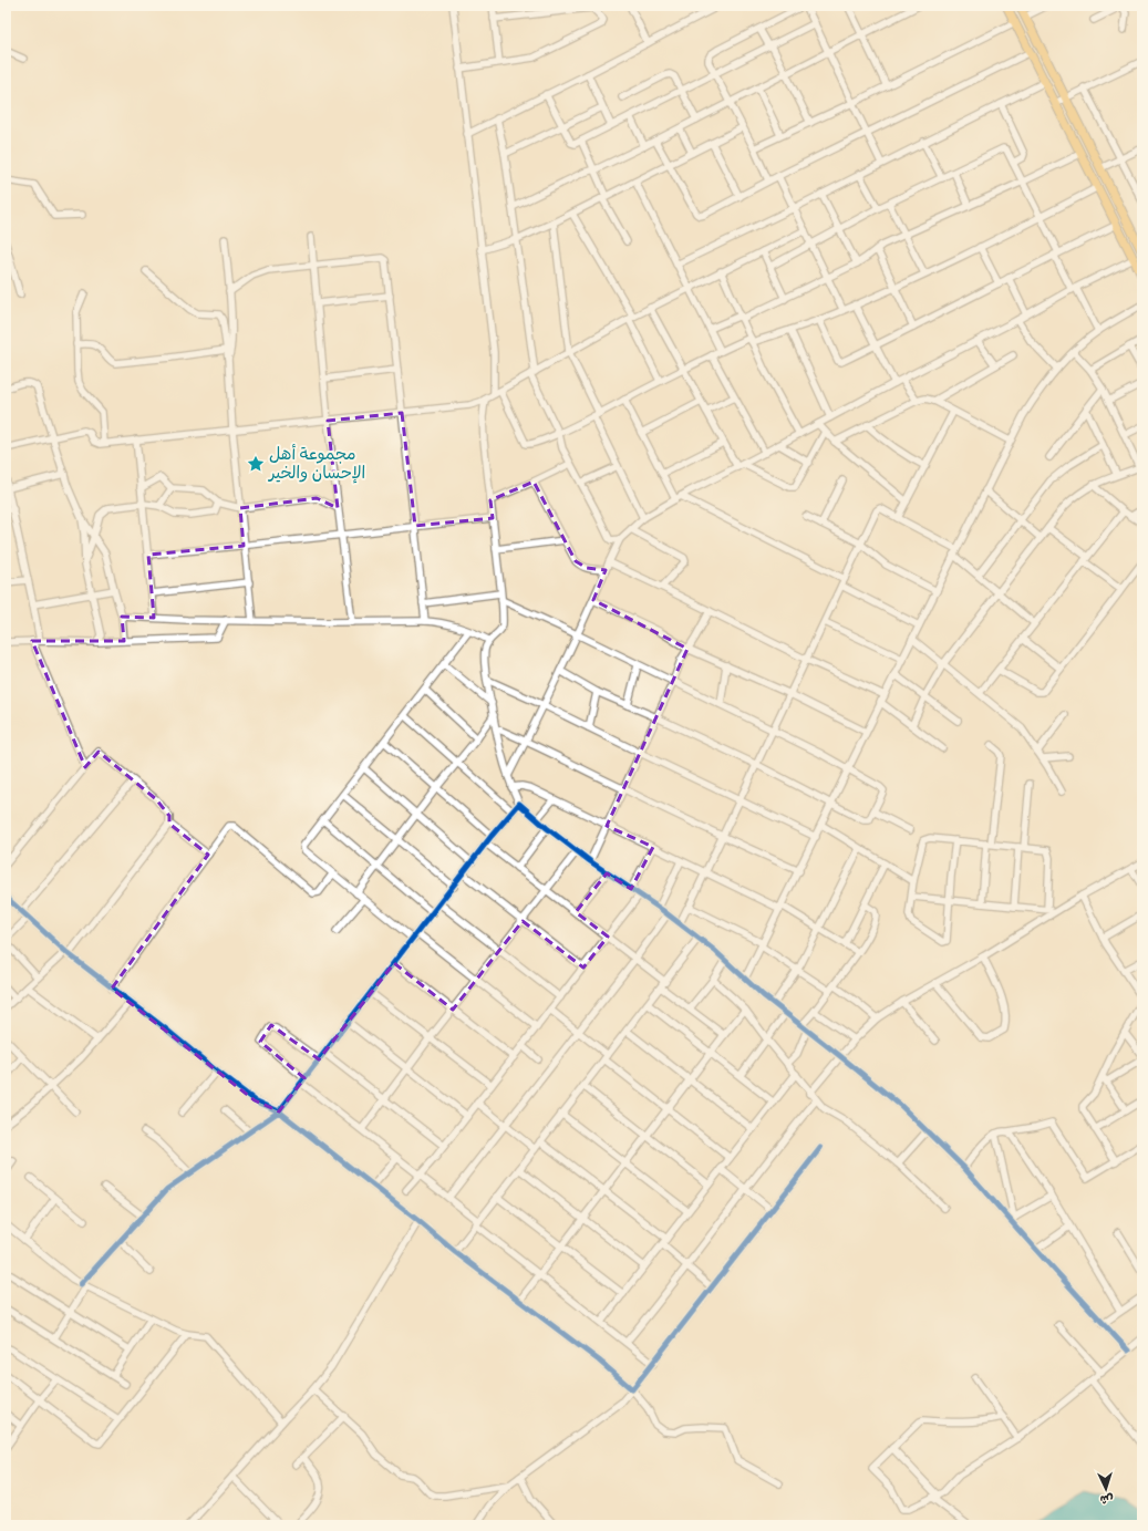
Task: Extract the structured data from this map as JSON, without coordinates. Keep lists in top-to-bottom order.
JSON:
{
  "places": {
    "place": ["مجموعة أهل الإحسان والخير"]
  },
  "north": "bottom"
}
